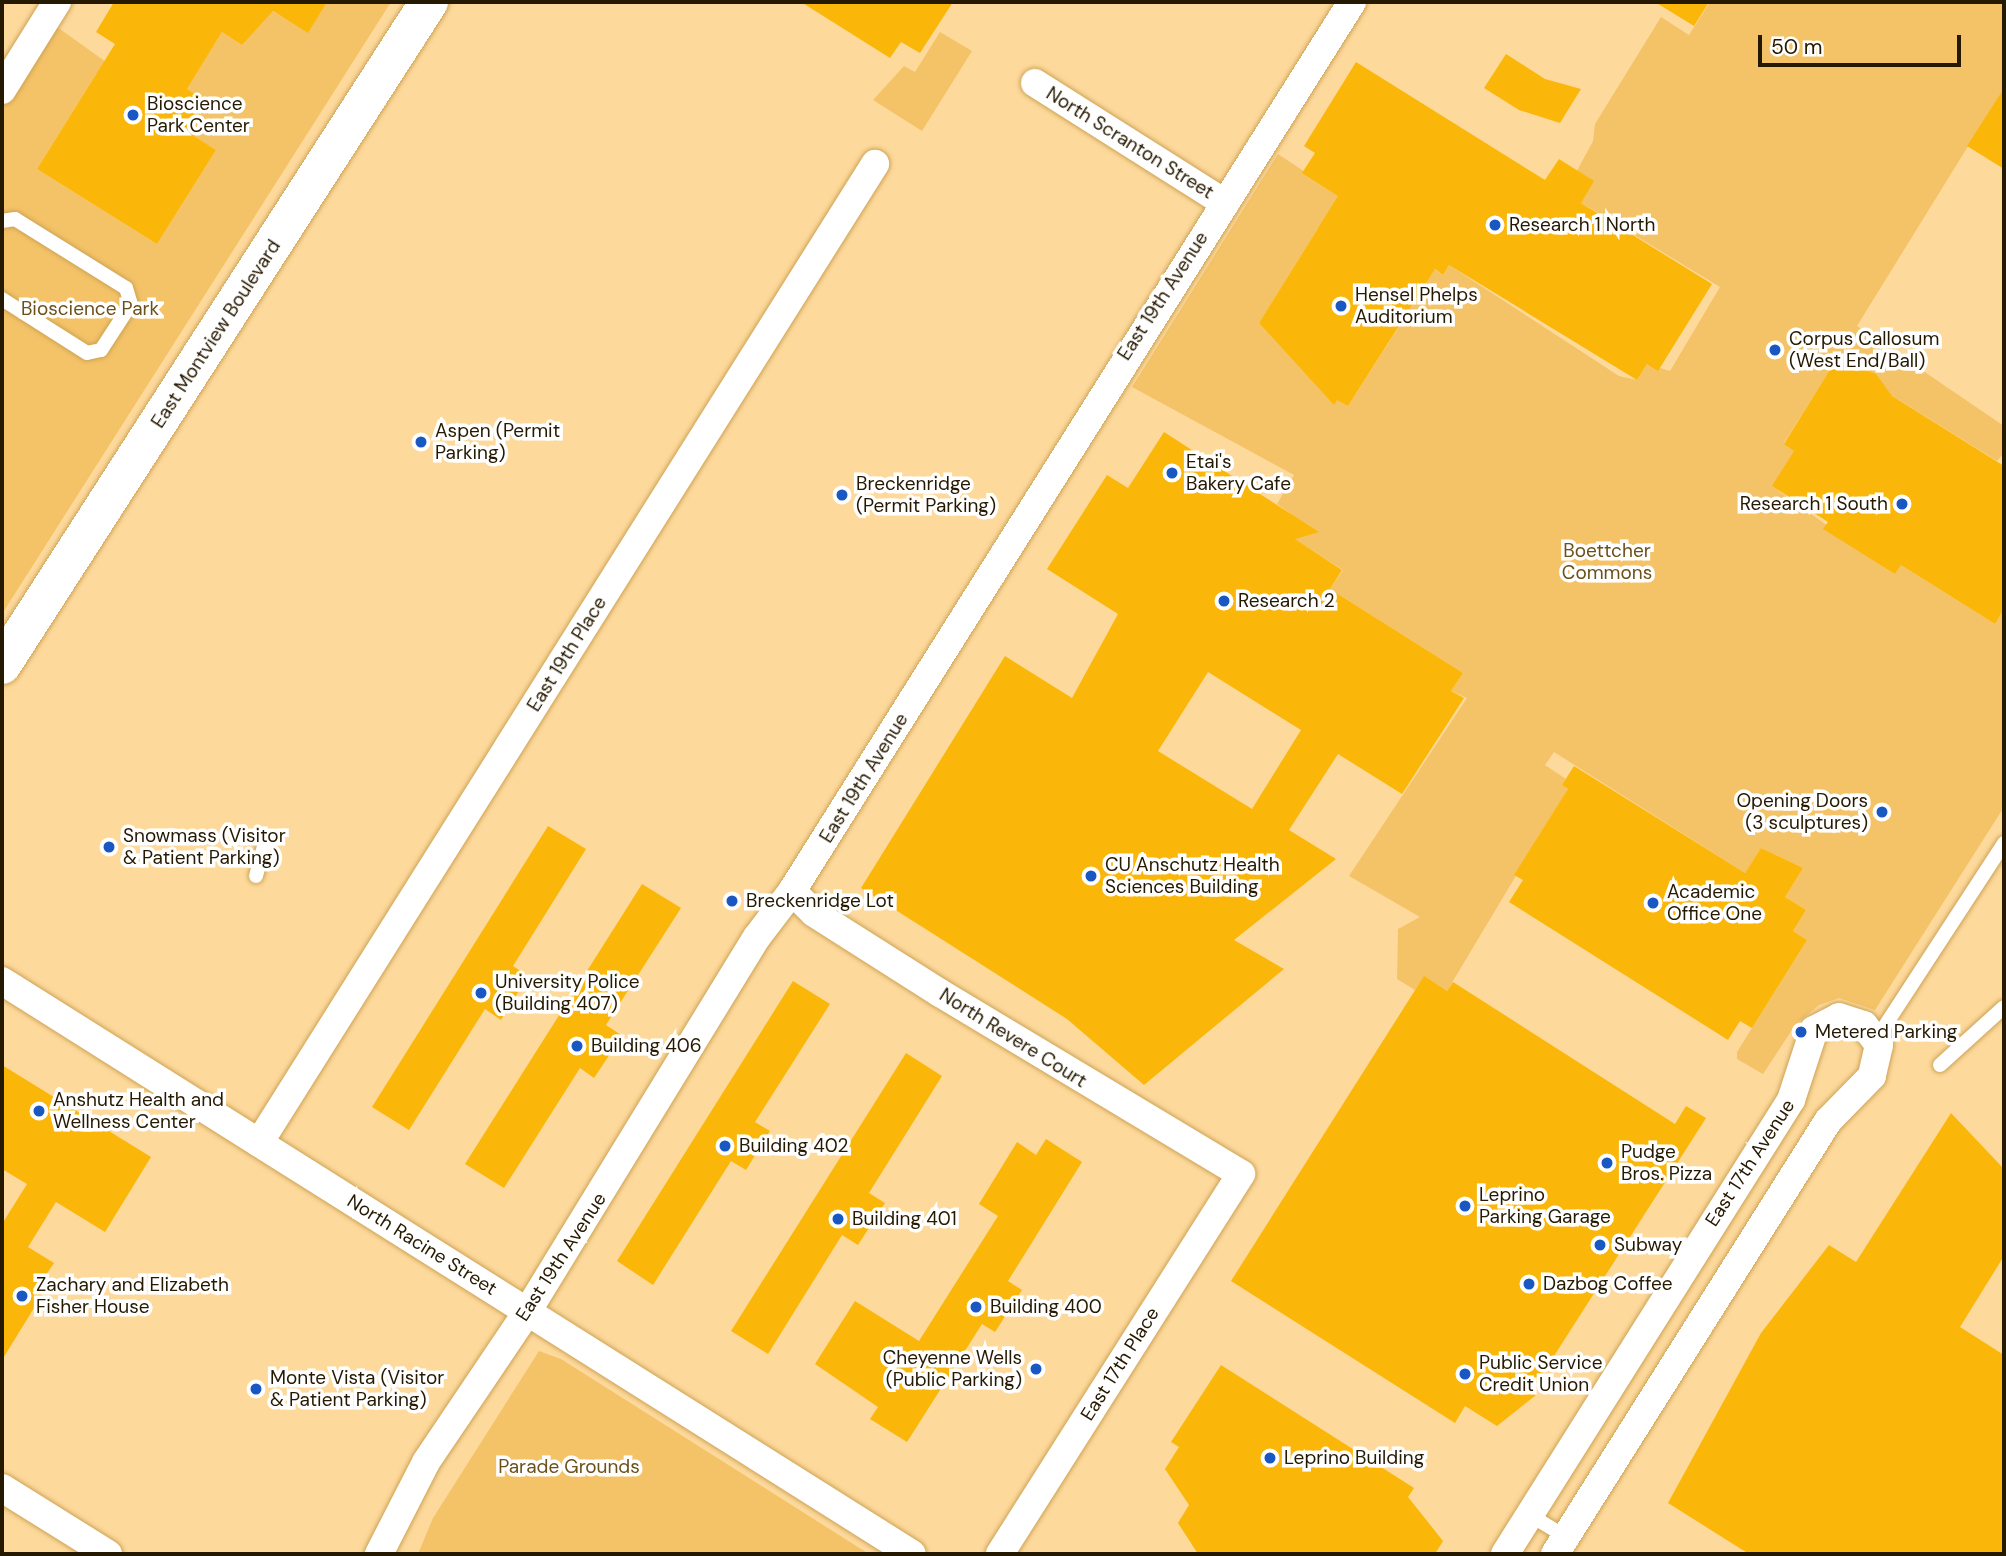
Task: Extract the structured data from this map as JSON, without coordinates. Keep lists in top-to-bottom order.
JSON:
{
  "streets": {
    "street": [
      "North Scranton Street",
      "East 19th Avenue",
      "East Montview Boulevard",
      "East 19th Place",
      "North Revere Court",
      "East 17th Avenue",
      "North Racine Street",
      "East 17th Place"
    ]
  },
  "crossings": [
    ["North Scranton Street", "East 19th Avenue"],
    ["East 19th Avenue", "North Revere Court"],
    ["East 19th Avenue", "North Racine Street"],
    ["East 19th Place", "North Racine Street"],
    ["North Revere Court", "East 17th Place"]
  ],
  "parks": ["Bioscience Park", "Boettcher Commons", "Parade Grounds"],
  "places": [
    "Bioscience Park Center",
    "Research 1 North",
    "Hensel Phelps Auditorium",
    "Corpus Callosum (West End/Ball)",
    "Aspen (Permit Parking)",
    "Etai's Bakery Cafe",
    "Breckenridge (Permit Parking)",
    "Research 1 South",
    "Research 2",
    "Opening Doors (3 sculptures)",
    "Snowmass (Visitor & Patient Parking)",
    "CU Anschutz Health Sciences Building",
    "Breckenridge Lot",
    "Academic Office One",
    "University Police (Building 407)",
    "Metered Parking",
    "Building 406",
    "Anshutz Health and Wellness Center",
    "Building 402",
    "Pudge Bros. Pizza",
    "Leprino Parking Garage",
    "Building 401",
    "Subway",
    "Dazbog Coffee",
    "Zachary and Elizabeth Fisher House",
    "Building 400",
    "Cheyenne Wells (Public Parking)",
    "Public Service Credit Union",
    "Monte Vista (Visitor & Patient Parking)",
    "Leprino Building"
  ],
  "scale_bar": "50 m"
}
